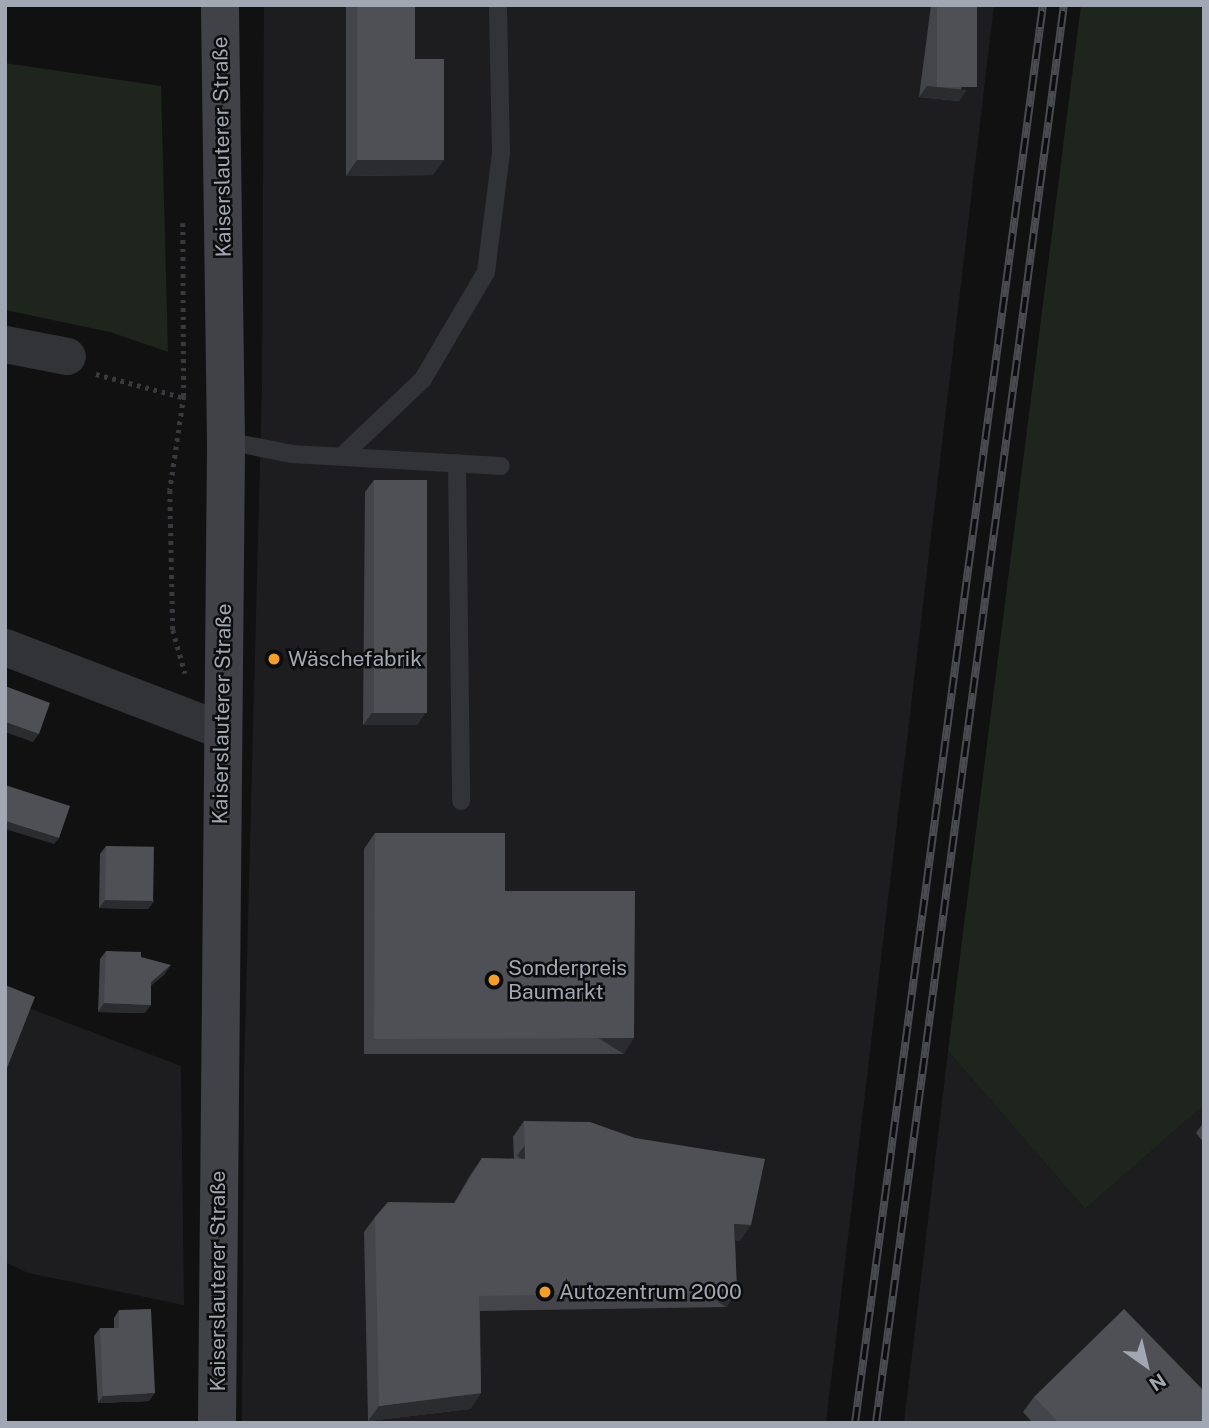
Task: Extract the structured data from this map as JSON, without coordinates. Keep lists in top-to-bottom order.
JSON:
{
  "streets": {
    "main road": ["Kaiserslauterer Straße"]
  },
  "places": ["Wäschefabrik", "Sonderpreis Baumarkt", "Autozentrum 2000"],
  "north": "bottom right"
}
